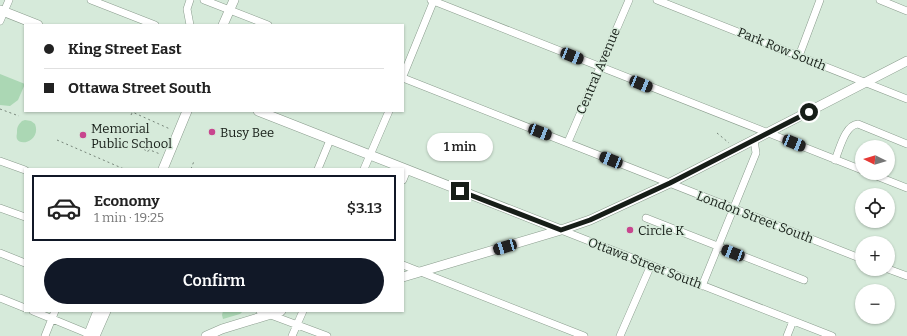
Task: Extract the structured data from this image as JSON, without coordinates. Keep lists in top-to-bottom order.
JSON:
{
  "streets": {
    "main road": ["Ottawa Street South"],
    "street": ["Park Row South", "Central Avenue", "London Street South"]
  },
  "crossings": [
    ["Central Avenue", "London Street South"]
  ],
  "places": ["Busy Bee", "Memorial Public School", "Circle K"],
  "north": "left",
  "page": {
    "banner": ["King Street East", "Ottawa Street South"],
    "bubble": "1 min",
    "map_buttons": ["+", "−"],
    "list": [
      {
        "name": "Economy",
        "note": "1 min · 19:25",
        "value": "$3.13"
      }
    ],
    "buttons": "Confirm"
  }
}
